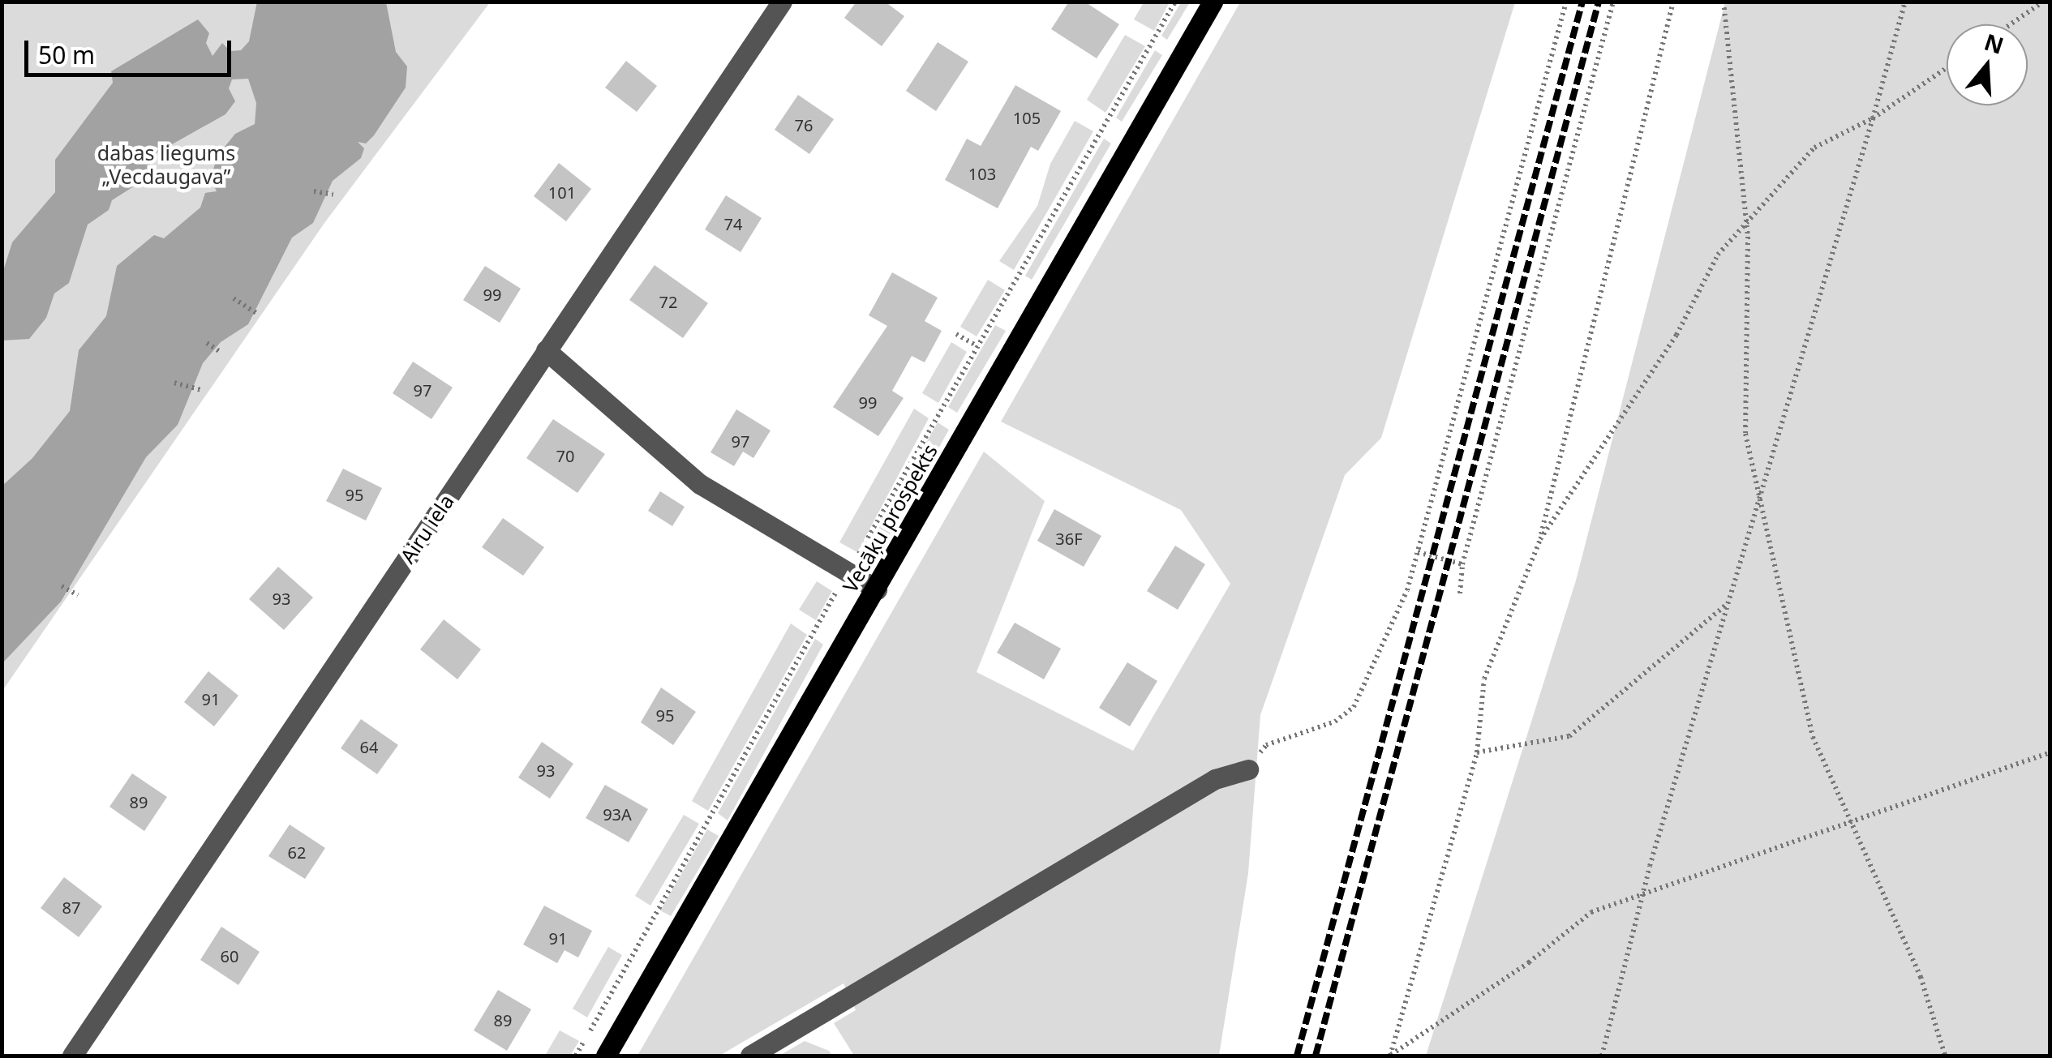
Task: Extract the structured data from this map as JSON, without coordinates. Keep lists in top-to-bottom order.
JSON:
{
  "streets": {
    "main road": ["Vecāķu prospekts"],
    "street": ["Airu iela"]
  },
  "parks": ["dabas liegums „Vecdaugava”"],
  "house_numbers": [
    "105",
    "76",
    "103",
    "101",
    "74",
    "99",
    "72",
    "97",
    "99",
    "97",
    "70",
    "95",
    "36F",
    "93",
    "91",
    "95",
    "64",
    "93",
    "89",
    "93A",
    "62",
    "87",
    "91",
    "60",
    "89"
  ],
  "scale_bar": "50 m",
  "north": "top"
}
